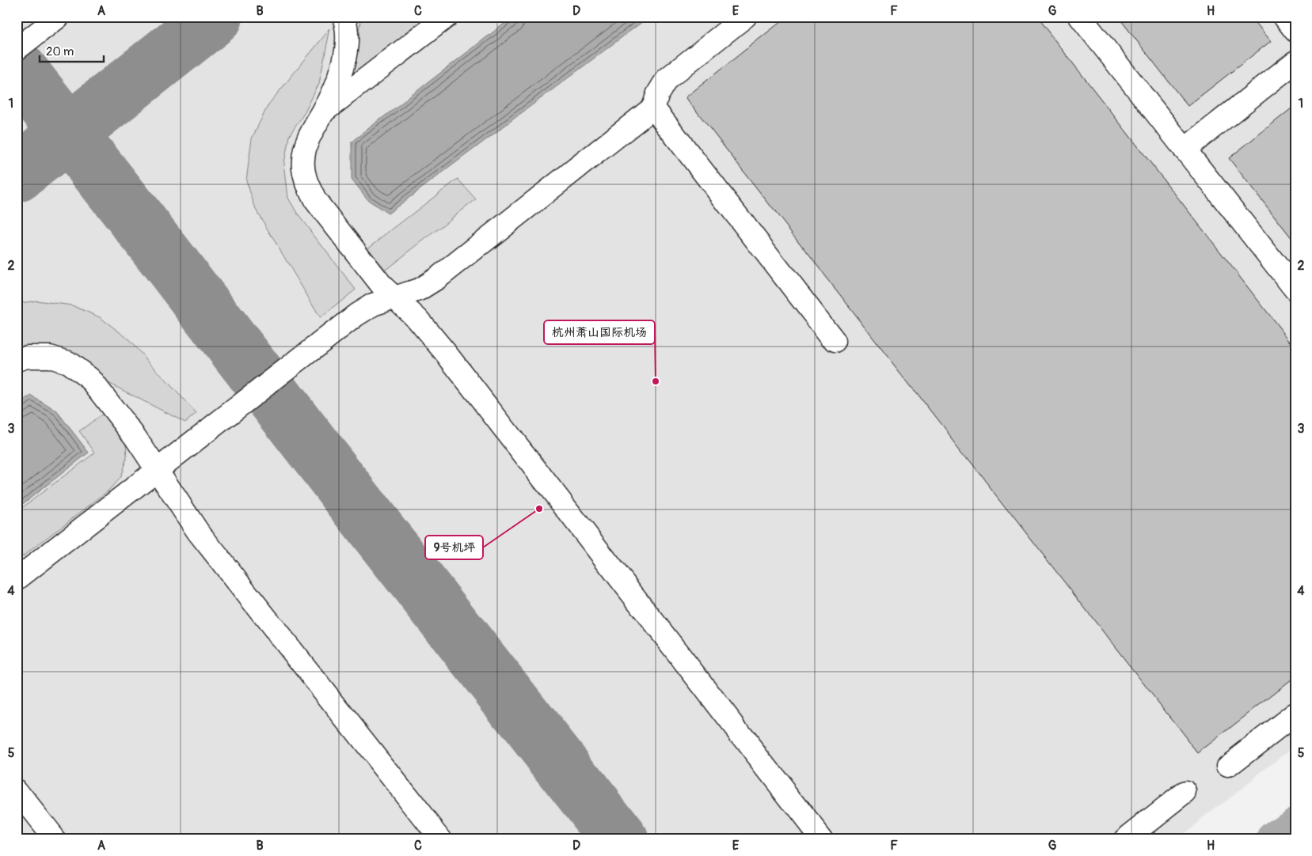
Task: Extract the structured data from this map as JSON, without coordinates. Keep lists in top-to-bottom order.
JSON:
{
  "places": ["杭州萧山国际机场", "9号机坪"],
  "scale_bar": "20 m",
  "grid": {
    "columns": [
      "A",
      "B",
      "C",
      "D",
      "E",
      "F",
      "G",
      "H"
    ],
    "rows": [
      "1",
      "2",
      "3",
      "4",
      "5"
    ]
  }
}
